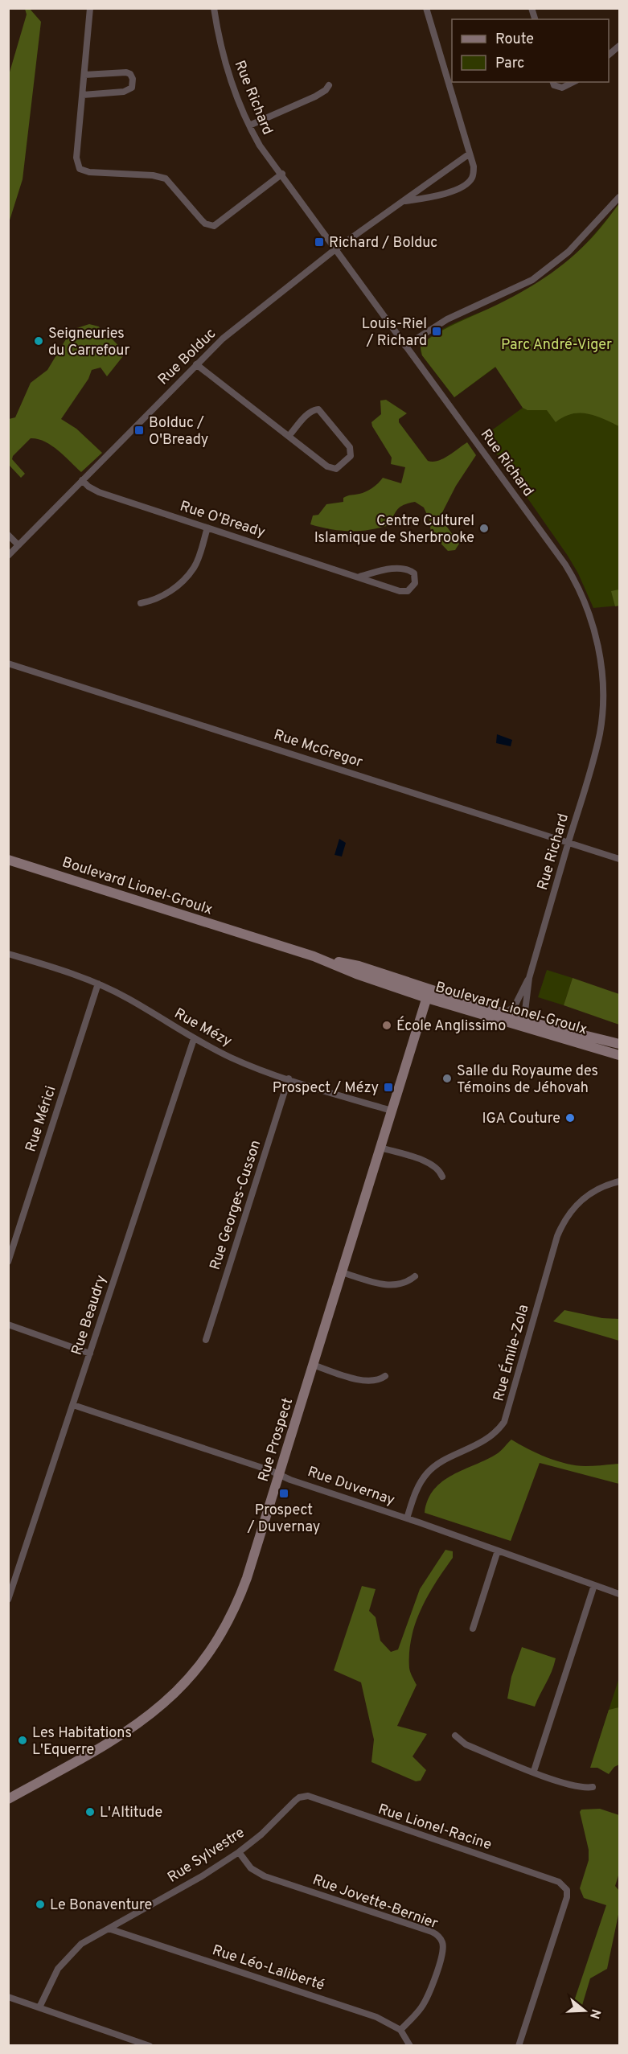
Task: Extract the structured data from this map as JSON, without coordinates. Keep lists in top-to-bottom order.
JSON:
{
  "streets": {
    "street": [
      "Rue Richard",
      "Rue Bolduc",
      "Rue O'Bready",
      "Rue McGregor",
      "Boulevard Lionel-Groulx",
      "Rue Mézy",
      "Rue Mérici",
      "Rue Georges-Cusson",
      "Rue Beaudry",
      "Rue Émile-Zola",
      "Rue Prospect",
      "Rue Duvernay",
      "Rue Lionel-Racine",
      "Rue Sylvestre",
      "Rue Jovette-Bernier",
      "Rue Léo-Laliberté"
    ]
  },
  "crossings": [
    ["Rue Richard", "Rue Bolduc"],
    ["Rue Richard", "Rue McGregor"],
    ["Rue Richard", "Boulevard Lionel-Groulx"],
    ["Rue Bolduc", "Rue O'Bready"],
    ["Boulevard Lionel-Groulx", "Rue Prospect"],
    ["Rue Mézy", "Rue Mérici"],
    ["Rue Mézy", "Rue Georges-Cusson"],
    ["Rue Mézy", "Rue Beaudry"],
    ["Rue Mézy", "Rue Prospect"],
    ["Rue Beaudry", "Rue Duvernay"],
    ["Rue Émile-Zola", "Rue Duvernay"],
    ["Rue Prospect", "Rue Duvernay"],
    ["Rue Lionel-Racine", "Rue Sylvestre"],
    ["Rue Sylvestre", "Rue Jovette-Bernier"],
    ["Rue Sylvestre", "Rue Léo-Laliberté"],
    ["Rue Jovette-Bernier", "Rue Léo-Laliberté"]
  ],
  "parks": ["Parc André-Viger"],
  "places": {
    "transit": [
      "Richard / Bolduc",
      "Louis-Riel / Richard",
      "Bolduc / O'Bready",
      "Prospect / Mézy",
      "Prospect / Duvernay"
    ],
    "other": [
      "Seigneuries du Carrefour",
      "Centre Culturel Islamique de Sherbrooke",
      "École Anglissimo",
      "Salle du Royaume des Témoins de Jéhovah",
      "IGA Couture",
      "Les Habitations L'Equerre",
      "L'Altitude",
      "Le Bonaventure"
    ]
  },
  "legend": ["Route", "Parc"],
  "north": "right"
}
